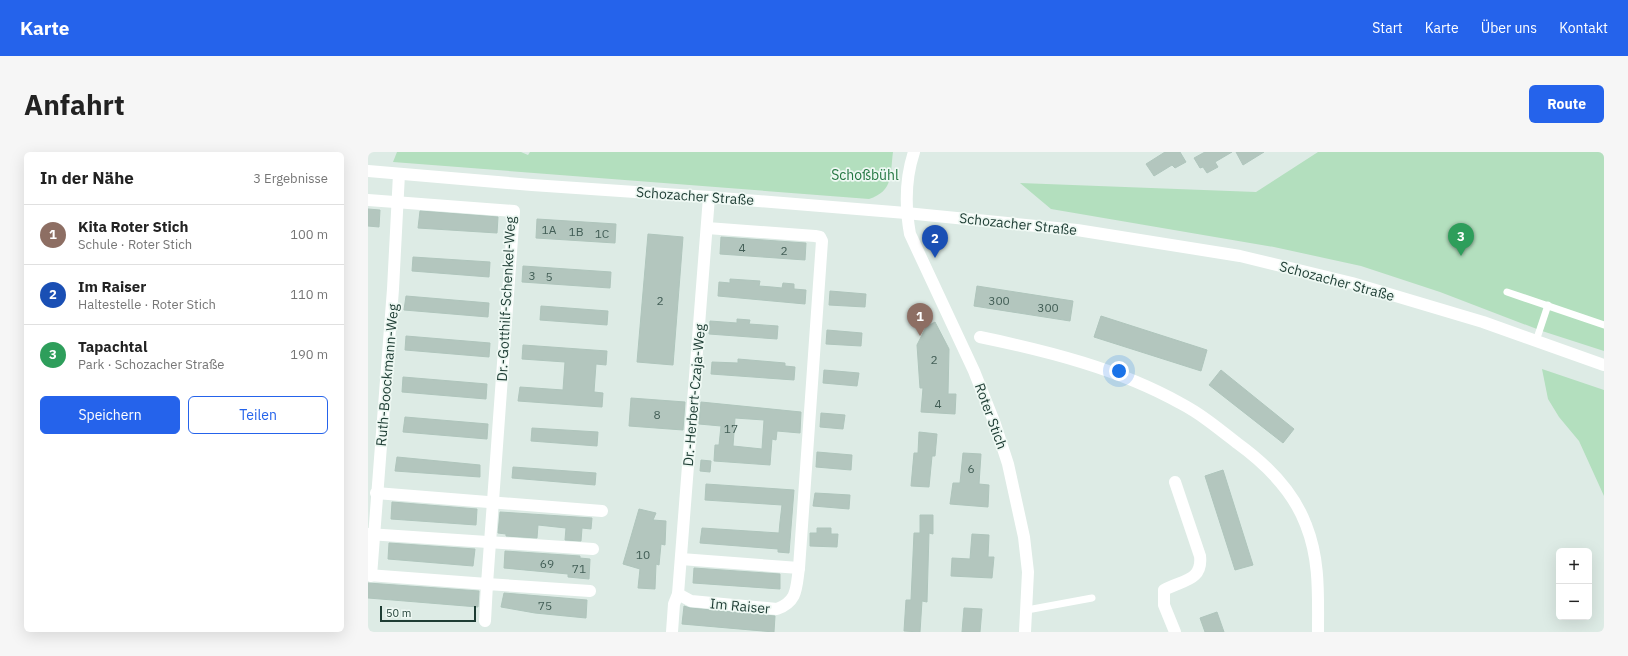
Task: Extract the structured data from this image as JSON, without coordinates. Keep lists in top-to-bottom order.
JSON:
{
  "streets": {
    "street": [
      "Schozacher Straße",
      "Dr.-Gotthilf-Schenkel-Weg",
      "Ruth-Boockmann-Weg",
      "Dr.-Herbert-Czaja-Weg",
      "Roter Stich",
      "Im Raiser"
    ]
  },
  "crossings": [
    ["Schozacher Straße", "Ruth-Boockmann-Weg"],
    ["Schozacher Straße", "Dr.-Herbert-Czaja-Weg"],
    ["Schozacher Straße", "Roter Stich"],
    ["Dr.-Gotthilf-Schenkel-Weg", "Ruth-Boockmann-Weg"],
    ["Dr.-Herbert-Czaja-Weg", "Im Raiser"]
  ],
  "parks": ["Schoßbühl"],
  "house_numbers": [
    "1A",
    "1B",
    "1C",
    "4",
    "2",
    "3",
    "5",
    "2",
    "300",
    "300",
    "2",
    "4",
    "8",
    "17",
    "6",
    "10",
    "69",
    "71",
    "75"
  ],
  "scale_bar": "50 m",
  "page": {
    "header": "Karte",
    "nav": [
      "Start",
      "Karte",
      "Über uns",
      "Kontakt"
    ],
    "buttons": [
      "Route",
      ["Speichern", "Teilen"]
    ],
    "title": "Anfahrt",
    "heading": ["In der Nähe", "3 Ergebnisse"],
    "list": [
      {
        "mark": "1",
        "name": "Kita Roter Stich",
        "note": "Schule · Roter Stich",
        "value": "100 m"
      },
      {
        "mark": "2",
        "name": "Im Raiser",
        "note": "Haltestelle · Roter Stich",
        "value": "110 m"
      },
      {
        "mark": "3",
        "name": "Tapachtal",
        "note": "Park · Schozacher Straße",
        "value": "190 m"
      }
    ],
    "pins": ["3", "2", "1"],
    "map_buttons": ["+", "−"],
    "scale": "50 m"
  }
}
